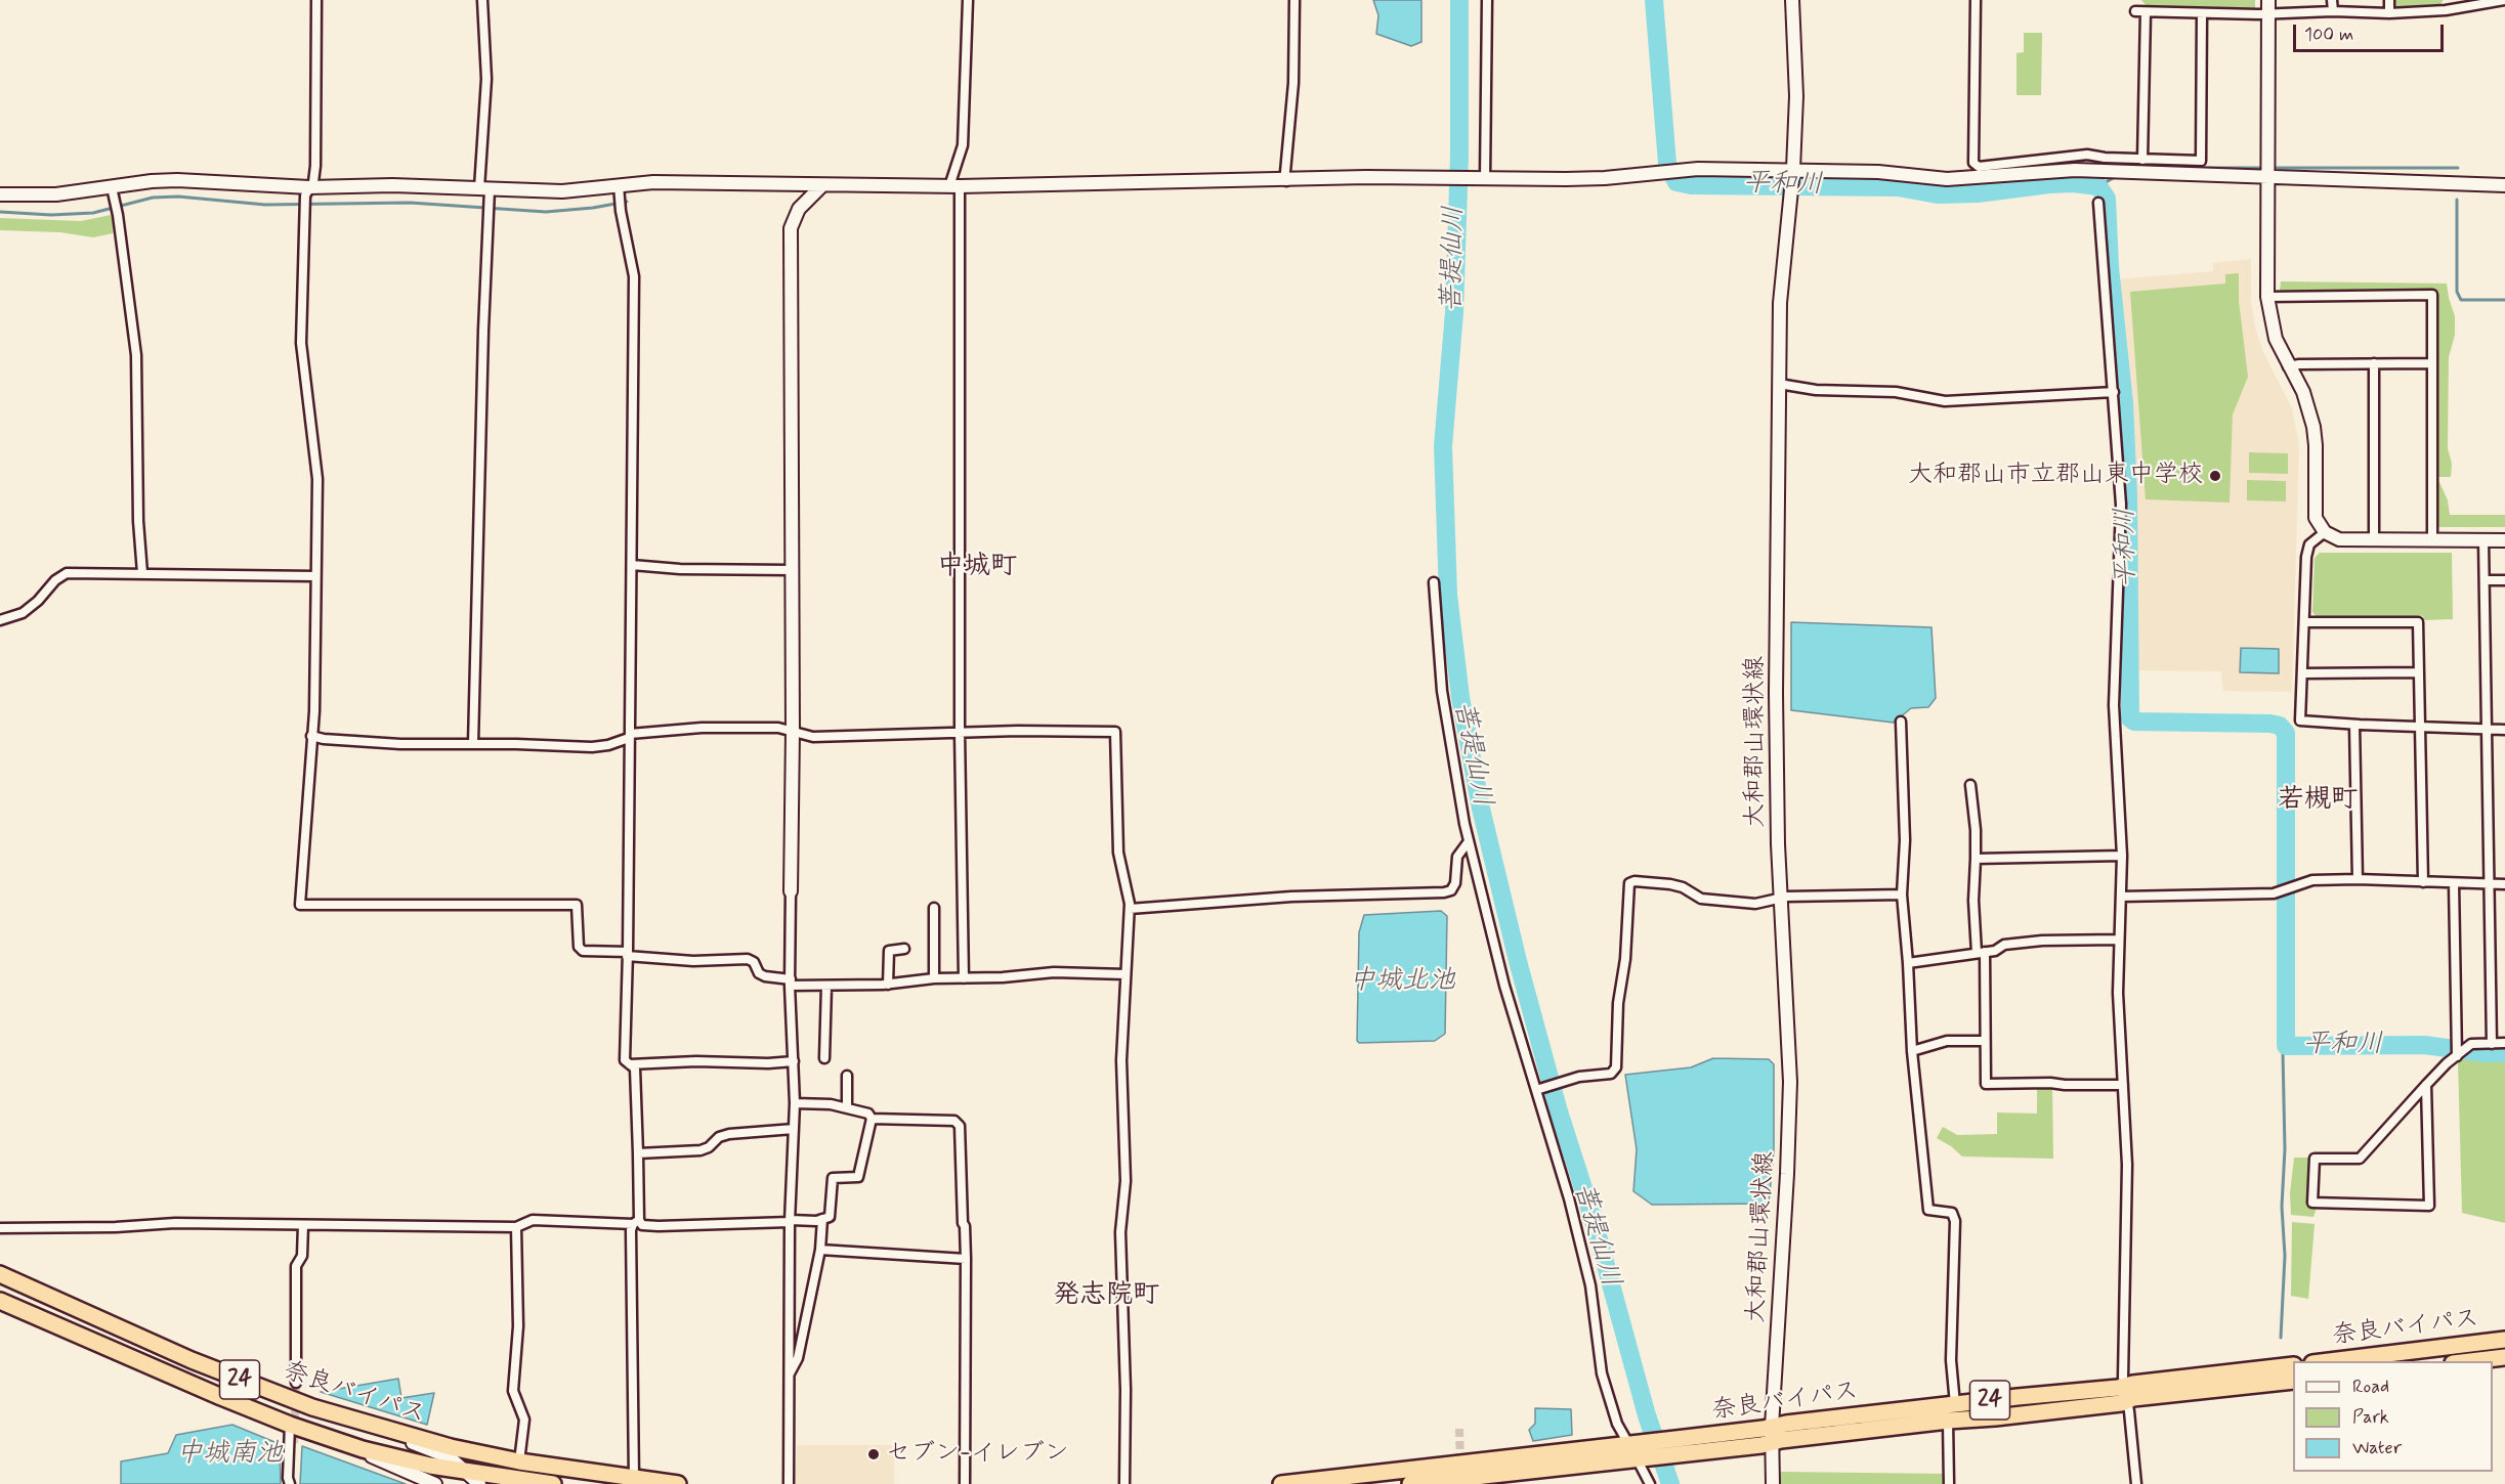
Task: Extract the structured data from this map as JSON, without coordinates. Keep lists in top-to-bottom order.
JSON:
{
  "streets": {
    "highway": ["奈良バイパス", "24"],
    "street": ["大和郡山環状線"]
  },
  "crossings": [
    ["大和郡山環状線", "奈良バイパス"]
  ],
  "districts": ["中城町", "若槻町", "発志院町"],
  "water": [
    "平和川",
    "菩提仙川",
    "中城北池",
    "中城南池"
  ],
  "places": ["大和郡山市立郡山東中学校", "セブン-イレブン"],
  "legend": ["Road", "Park", "Water"],
  "scale_bar": "100 m"
}
